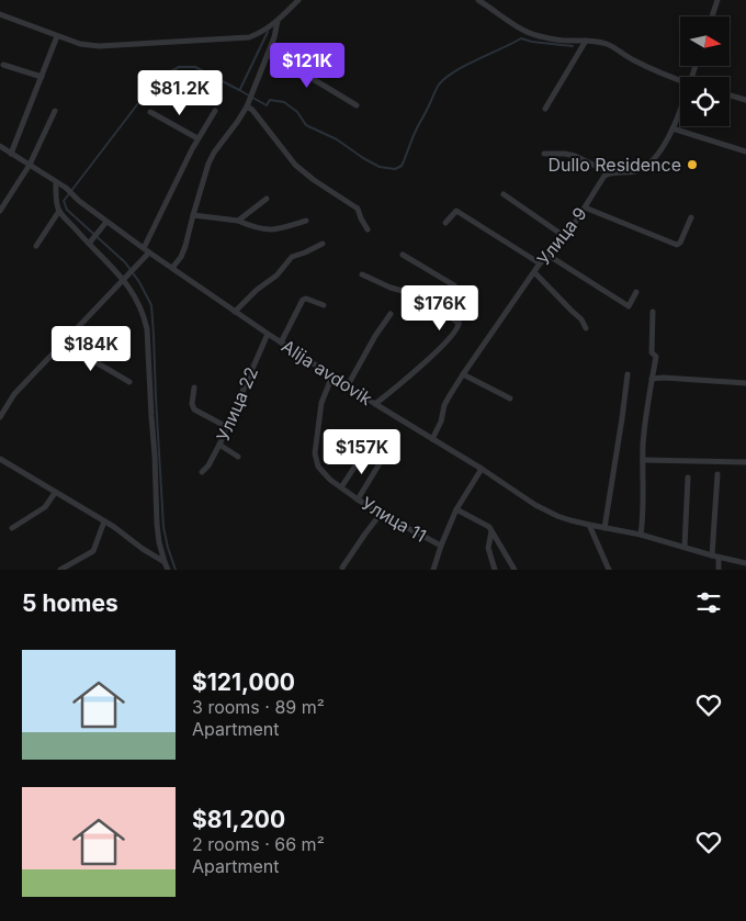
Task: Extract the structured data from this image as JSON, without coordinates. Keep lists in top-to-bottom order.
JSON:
{
  "streets": {
    "street": [
      "Улица 9",
      "Alija avdovik",
      "Улица 22",
      "Улица 11"
    ]
  },
  "crossings": [
    ["Улица 9", "Alija avdovik"],
    ["Alija avdovik", "Улица 22"],
    ["Alija avdovik", "Улица 11"]
  ],
  "places": ["Dullo Residence"],
  "north": "right",
  "page": {
    "price": [
      "$121K",
      "$81.2K",
      "$176K",
      "$184K",
      "$157K"
    ],
    "heading": "5 homes",
    "list": [
      {
        "name": "$121,000",
        "note": "3 rooms · 89 m² · Apartment"
      },
      {
        "name": "$81,200",
        "note": "2 rooms · 66 m² · Apartment"
      }
    ]
  }
}
